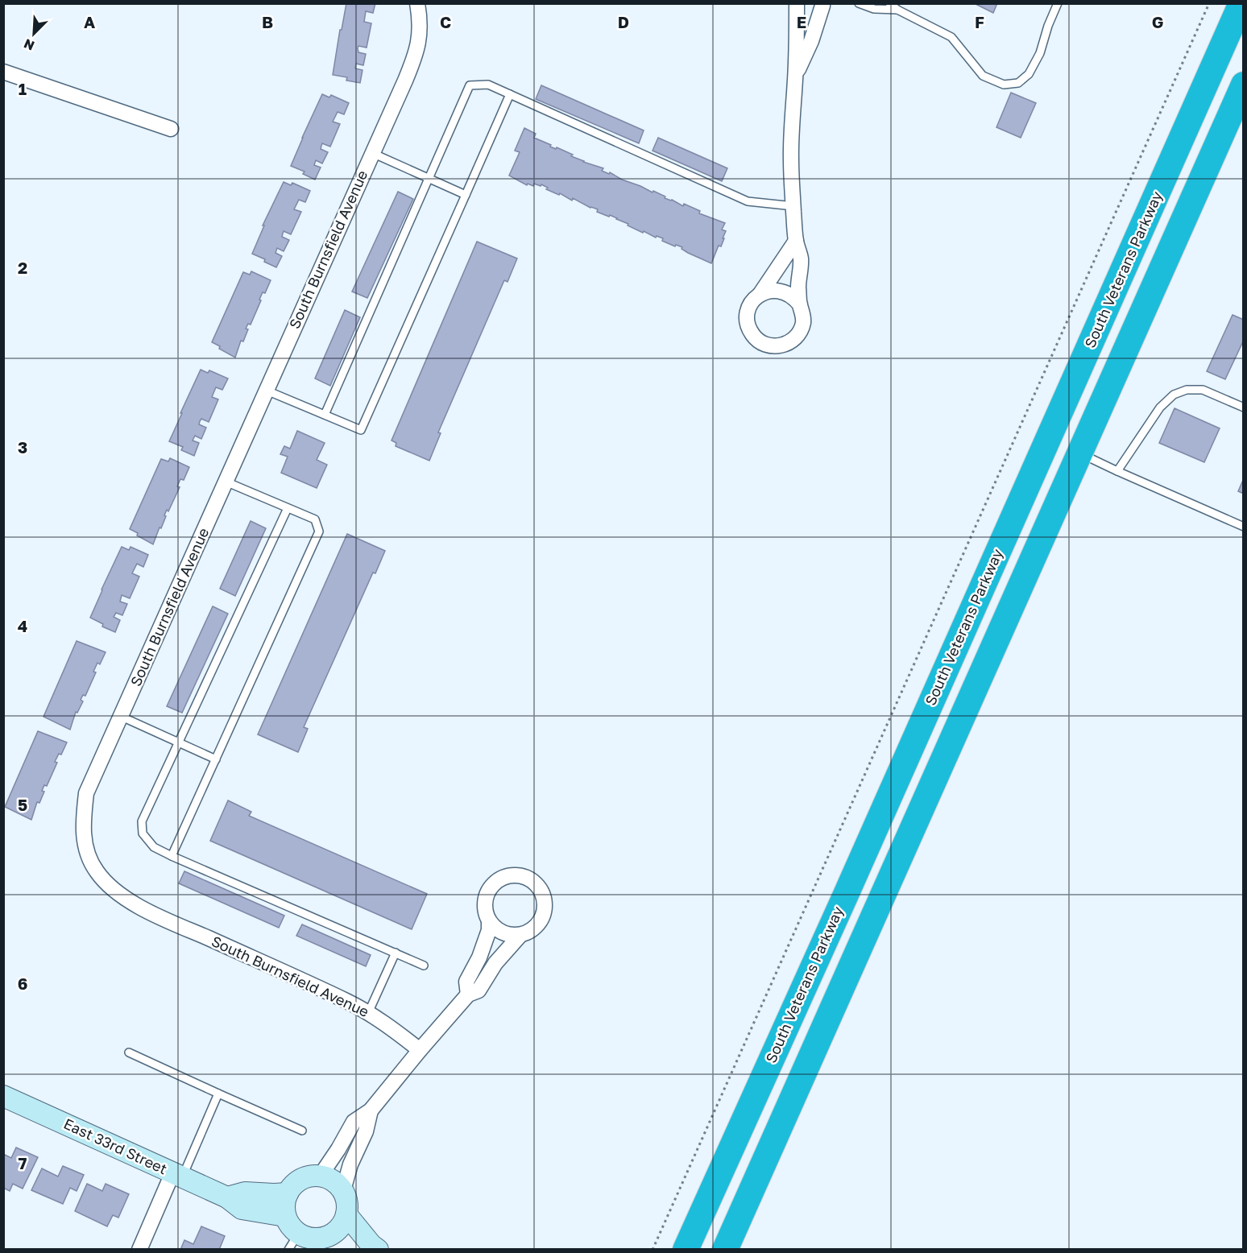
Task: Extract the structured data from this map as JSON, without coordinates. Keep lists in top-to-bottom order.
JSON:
{
  "streets": {
    "highway": ["South Veterans Parkway"],
    "street": ["South Burnsfield Avenue", "East 33rd Street"]
  },
  "north": "bottom left",
  "grid": {
    "columns": [
      "A",
      "B",
      "C",
      "D",
      "E",
      "F",
      "G"
    ],
    "rows": [
      "1",
      "2",
      "3",
      "4",
      "5",
      "6",
      "7"
    ]
  }
}
